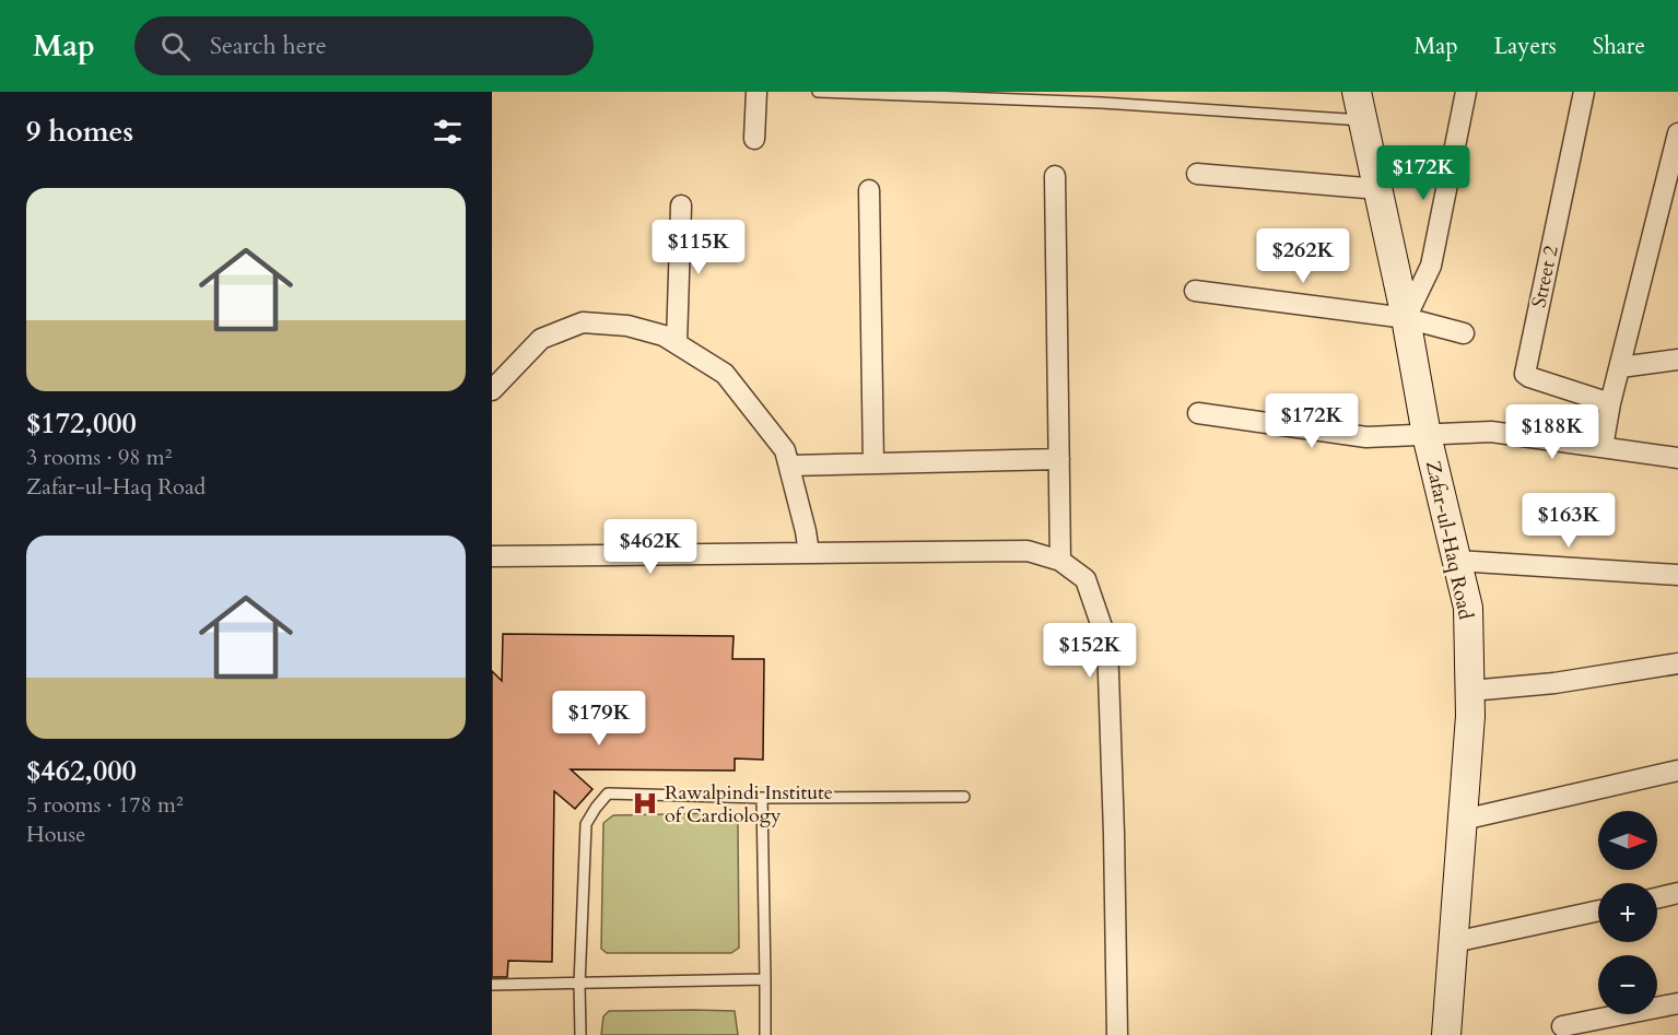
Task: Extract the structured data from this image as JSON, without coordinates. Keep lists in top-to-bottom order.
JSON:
{
  "streets": {
    "street": ["Street 2", "Zafar-ul-Haq Road"]
  },
  "places": {
    "hospital": ["Rawalpindi Institute of Cardiology"]
  },
  "north": "right",
  "page": {
    "header": "Map",
    "search": "Search here",
    "nav": ["Map", "Layers", "Share"],
    "heading": "9 homes",
    "price": [
      "$172K",
      "$115K",
      "$262K",
      "$172K",
      "$188K",
      "$163K",
      "$462K",
      "$152K",
      "$179K"
    ],
    "list": [
      {
        "name": "$172,000",
        "note": "3 rooms · 98 m² · Zafar-ul-Haq Road"
      },
      {
        "name": "$462,000",
        "note": "5 rooms · 178 m² · House"
      }
    ],
    "map_buttons": ["+", "−"]
  }
}
